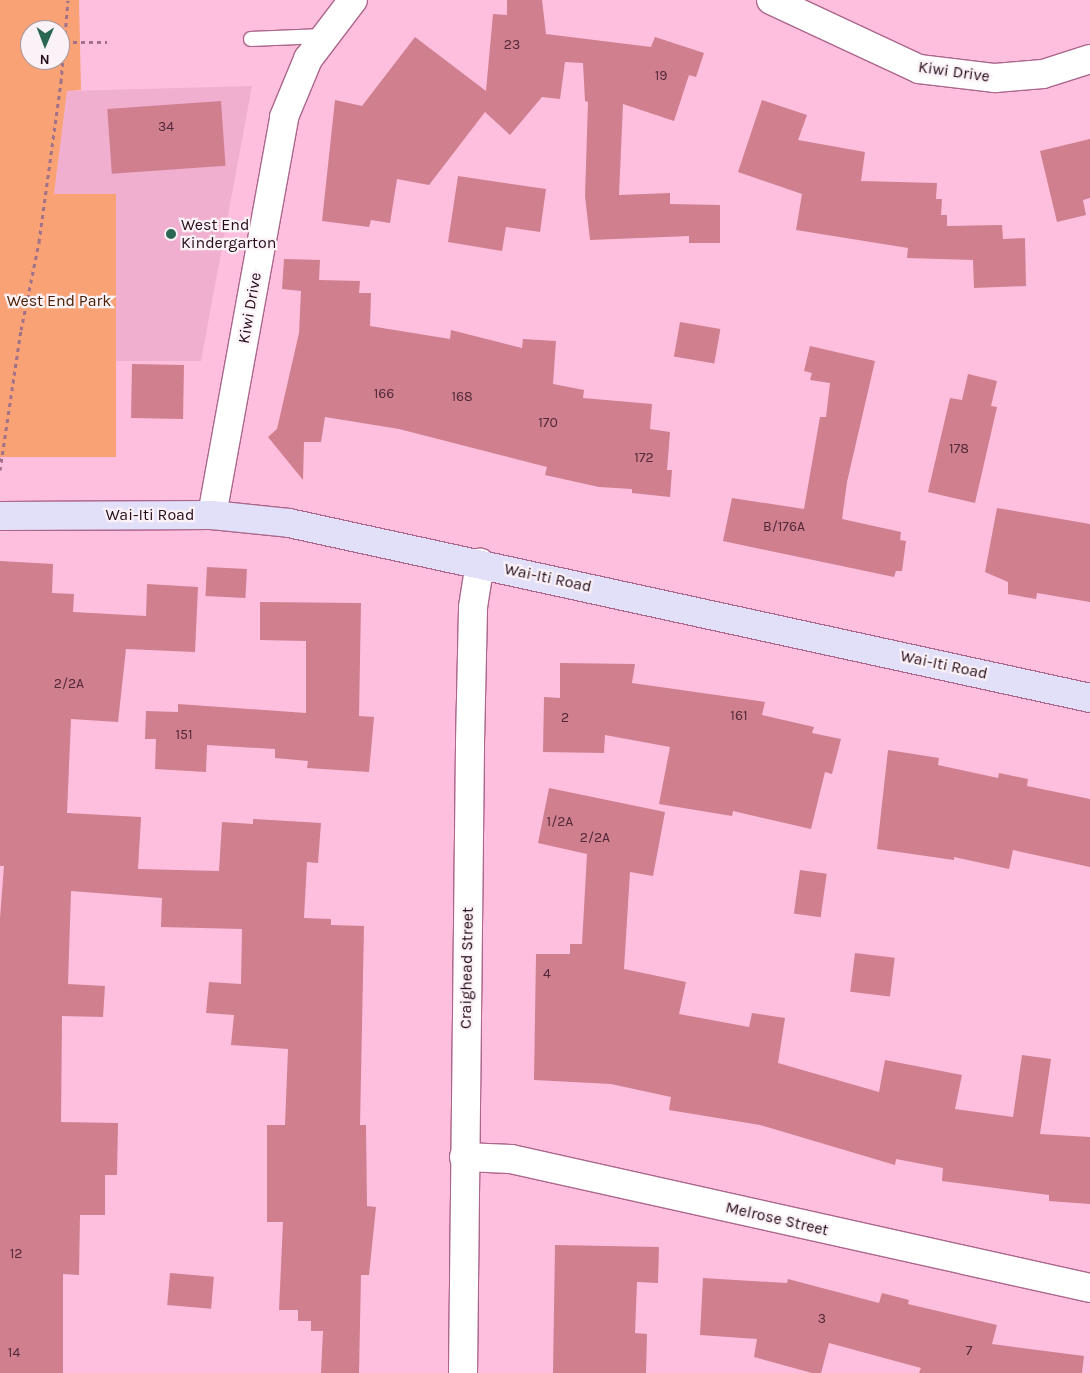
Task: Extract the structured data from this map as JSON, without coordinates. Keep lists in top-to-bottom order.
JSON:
{
  "streets": {
    "main road": ["Wai-Iti Road"],
    "street": ["Kiwi Drive", "Craighead Street", "Melrose Street"]
  },
  "crossings": [
    ["Kiwi Drive", "Wai-Iti Road"],
    ["Wai-Iti Road", "Craighead Street"],
    ["Craighead Street", "Melrose Street"]
  ],
  "parks": ["West End Park"],
  "places": ["West End Kindergarton"],
  "house_numbers": [
    "23",
    "19",
    "34",
    "166",
    "168",
    "170",
    "178",
    "172",
    "B/176A",
    "2/2A",
    "161",
    "2",
    "151",
    "1/2A",
    "2/2A",
    "4",
    "12",
    "3",
    "7",
    "14"
  ],
  "north": "bottom"
}
